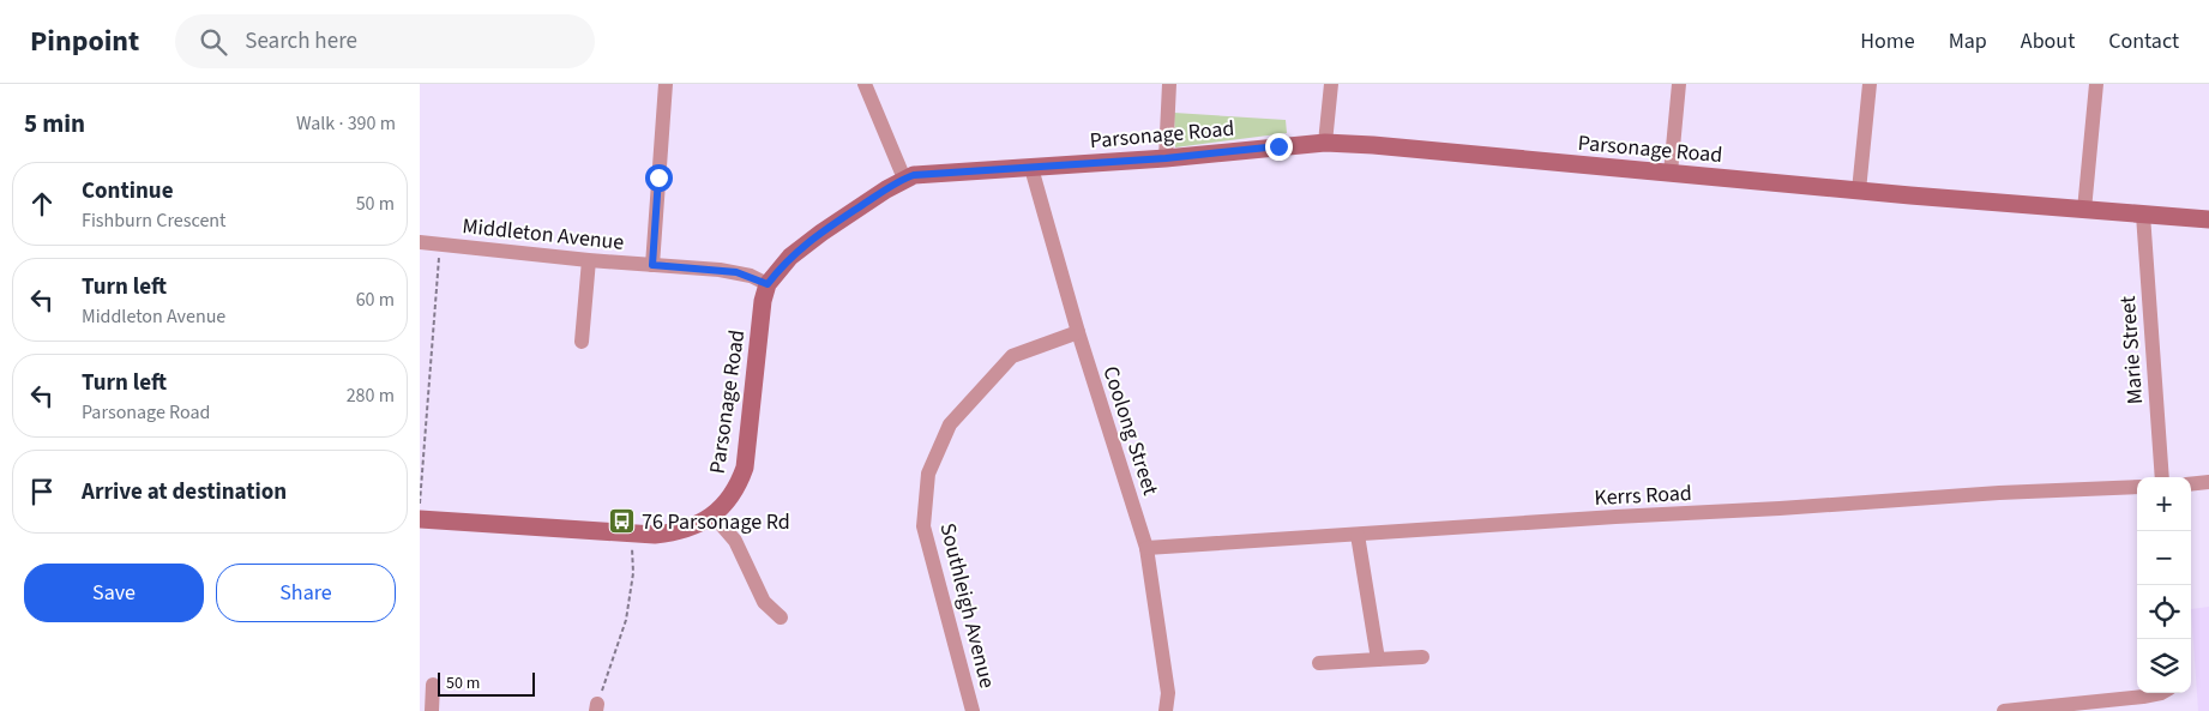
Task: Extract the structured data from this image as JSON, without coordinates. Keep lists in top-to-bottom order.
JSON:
{
  "streets": {
    "street": [
      "Parsonage Road",
      "Middleton Avenue",
      "Marie Street",
      "Coolong Street",
      "Kerrs Road",
      "Southleigh Avenue"
    ]
  },
  "crossings": [
    ["Parsonage Road", "Middleton Avenue"],
    ["Parsonage Road", "Marie Street"],
    ["Parsonage Road", "Coolong Street"],
    ["Coolong Street", "Kerrs Road"],
    ["Coolong Street", "Southleigh Avenue"]
  ],
  "places": {
    "bus stop": ["76 Parsonage Rd"]
  },
  "scale_bar": "50 m",
  "page": {
    "header": "Pinpoint",
    "search": "Search here",
    "nav": [
      "Home",
      "Map",
      "About",
      "Contact"
    ],
    "heading": ["5 min", "Walk · 390 m"],
    "list": [
      ["Continue", "Fishburn Crescent", "50 m"],
      ["Turn left", "Middleton Avenue", "60 m"],
      ["Turn left", "Parsonage Road", "280 m"],
      "Arrive at destination"
    ],
    "map_buttons": ["+", "−"],
    "buttons": ["Save", "Share"],
    "scale": "50 m"
  }
}
